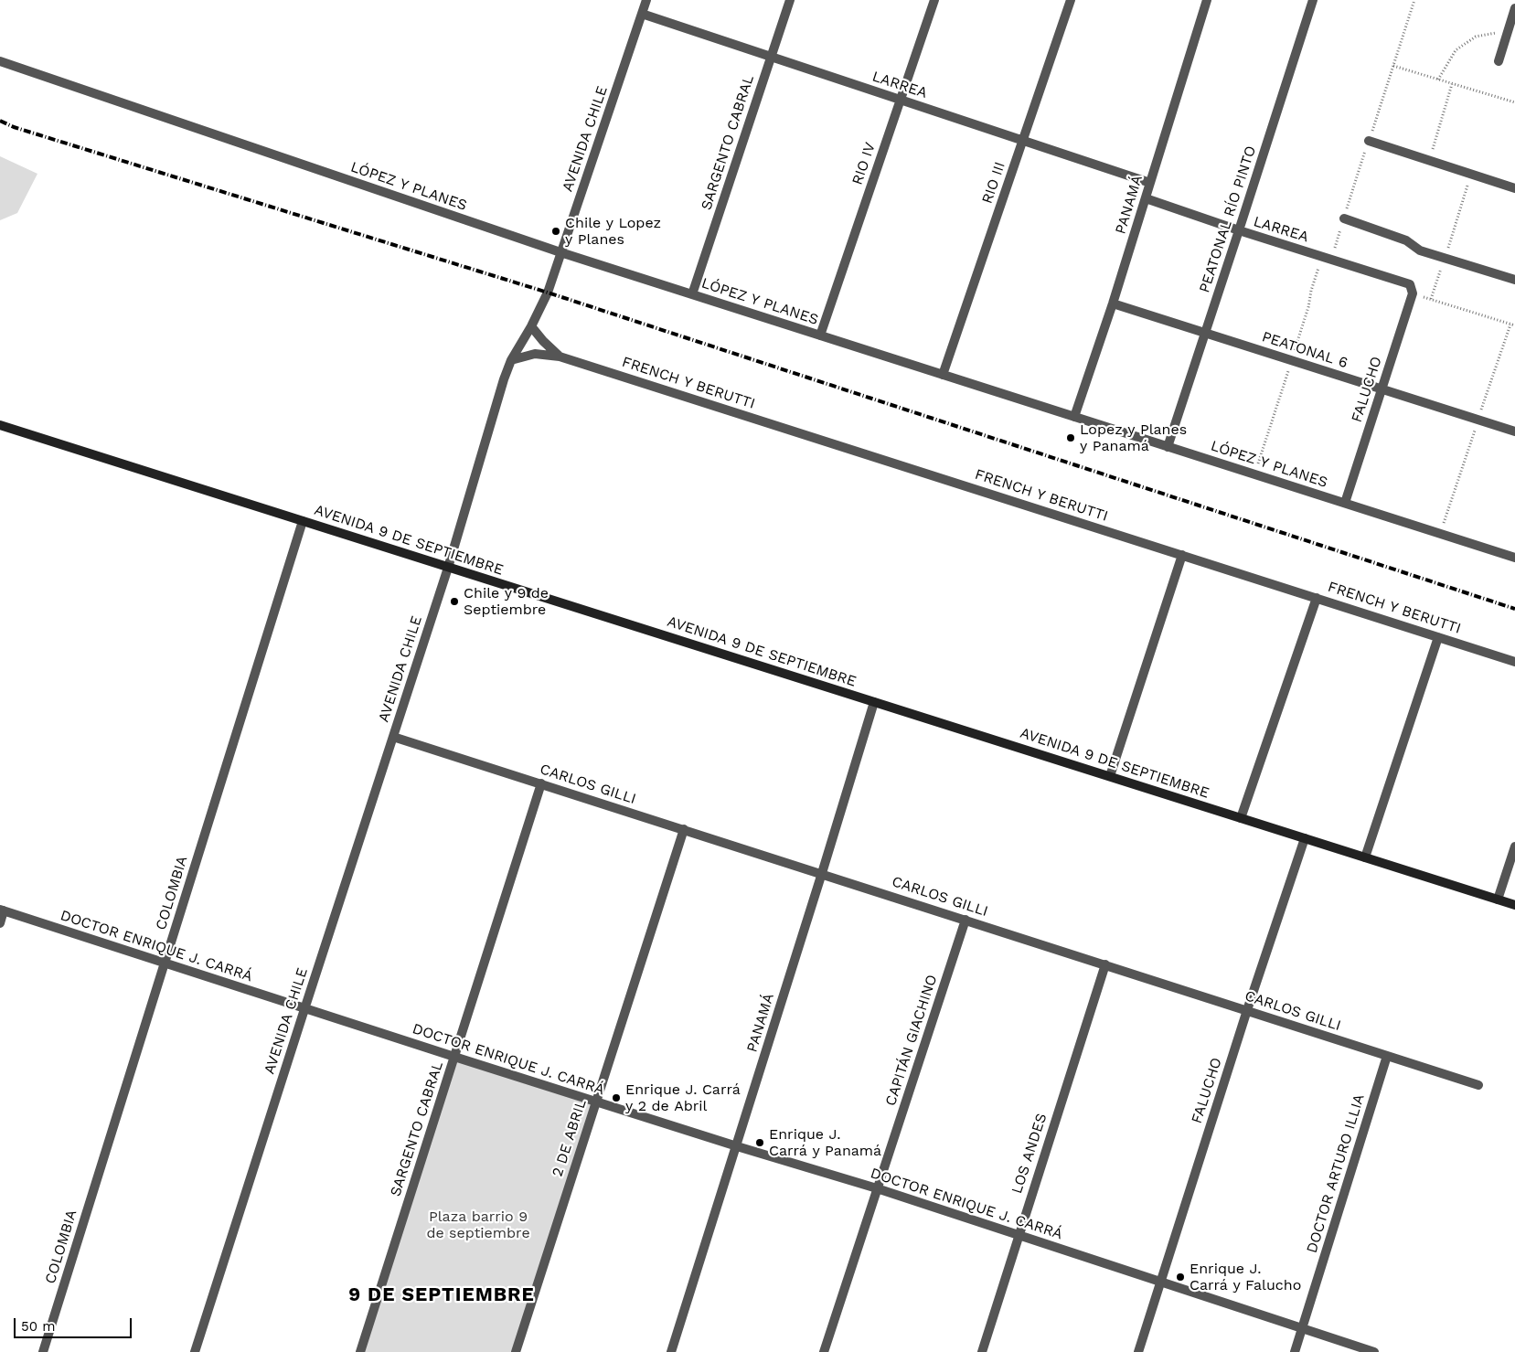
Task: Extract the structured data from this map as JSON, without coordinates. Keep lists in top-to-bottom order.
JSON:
{
  "streets": {
    "street": [
      "LARREA",
      "AVENIDA CHILE",
      "SARGENTO CABRAL",
      "RIO IV",
      "RIO III",
      "LÓPEZ Y PLANES",
      "PANAMÁ",
      "PEATONAL RÍO PINTO",
      "PEATONAL 6",
      "FRENCH Y BERUTTI",
      "FALUCHO",
      "AVENIDA 9 DE SEPTIEMBRE",
      "CARLOS GILLI",
      "COLOMBIA",
      "DOCTOR ENRIQUE J. CARRÁ",
      "CAPITÁN GIACHINO",
      "2 DE ABRIL",
      "LOS ANDES",
      "DOCTOR ARTURO ILLIA"
    ]
  },
  "crossings": [
    ["LARREA", "AVENIDA CHILE"],
    ["LARREA", "SARGENTO CABRAL"],
    ["LARREA", "RIO IV"],
    ["LARREA", "RIO III"],
    ["LARREA", "PANAMÁ"],
    ["LARREA", "PEATONAL RÍO PINTO"],
    ["LARREA", "FALUCHO"],
    ["AVENIDA CHILE", "LÓPEZ Y PLANES"],
    ["AVENIDA CHILE", "FRENCH Y BERUTTI"],
    ["AVENIDA CHILE", "AVENIDA 9 DE SEPTIEMBRE"],
    ["AVENIDA CHILE", "CARLOS GILLI"],
    ["AVENIDA CHILE", "DOCTOR ENRIQUE J. CARRÁ"],
    ["SARGENTO CABRAL", "LÓPEZ Y PLANES"],
    ["SARGENTO CABRAL", "CARLOS GILLI"],
    ["SARGENTO CABRAL", "DOCTOR ENRIQUE J. CARRÁ"],
    ["RIO IV", "LÓPEZ Y PLANES"],
    ["RIO III", "LÓPEZ Y PLANES"],
    ["LÓPEZ Y PLANES", "PANAMÁ"],
    ["LÓPEZ Y PLANES", "PEATONAL RÍO PINTO"],
    ["LÓPEZ Y PLANES", "FALUCHO"],
    ["PANAMÁ", "PEATONAL 6"],
    ["PANAMÁ", "AVENIDA 9 DE SEPTIEMBRE"],
    ["PANAMÁ", "CARLOS GILLI"],
    ["PANAMÁ", "DOCTOR ENRIQUE J. CARRÁ"],
    ["PEATONAL RÍO PINTO", "PEATONAL 6"],
    ["PEATONAL 6", "FALUCHO"],
    ["FALUCHO", "AVENIDA 9 DE SEPTIEMBRE"],
    ["FALUCHO", "CARLOS GILLI"],
    ["FALUCHO", "DOCTOR ENRIQUE J. CARRÁ"],
    ["AVENIDA 9 DE SEPTIEMBRE", "COLOMBIA"],
    ["CARLOS GILLI", "CAPITÁN GIACHINO"],
    ["CARLOS GILLI", "2 DE ABRIL"],
    ["CARLOS GILLI", "LOS ANDES"],
    ["CARLOS GILLI", "DOCTOR ARTURO ILLIA"],
    ["COLOMBIA", "DOCTOR ENRIQUE J. CARRÁ"],
    ["DOCTOR ENRIQUE J. CARRÁ", "CAPITÁN GIACHINO"],
    ["DOCTOR ENRIQUE J. CARRÁ", "2 DE ABRIL"],
    ["DOCTOR ENRIQUE J. CARRÁ", "LOS ANDES"],
    ["DOCTOR ENRIQUE J. CARRÁ", "DOCTOR ARTURO ILLIA"]
  ],
  "districts": ["9 DE SEPTIEMBRE"],
  "parks": ["Plaza barrio 9 de septiembre"],
  "places": [
    "Chile y Lopez y Planes",
    "Lopez y Planes y Panamá",
    "Chile y 9 de Septiembre",
    "Enrique J. Carrá y 2 de Abril",
    "Enrique J. Carrá y Panamá",
    "Enrique J. Carrá y Falucho"
  ],
  "scale_bar": "50 m"
}
